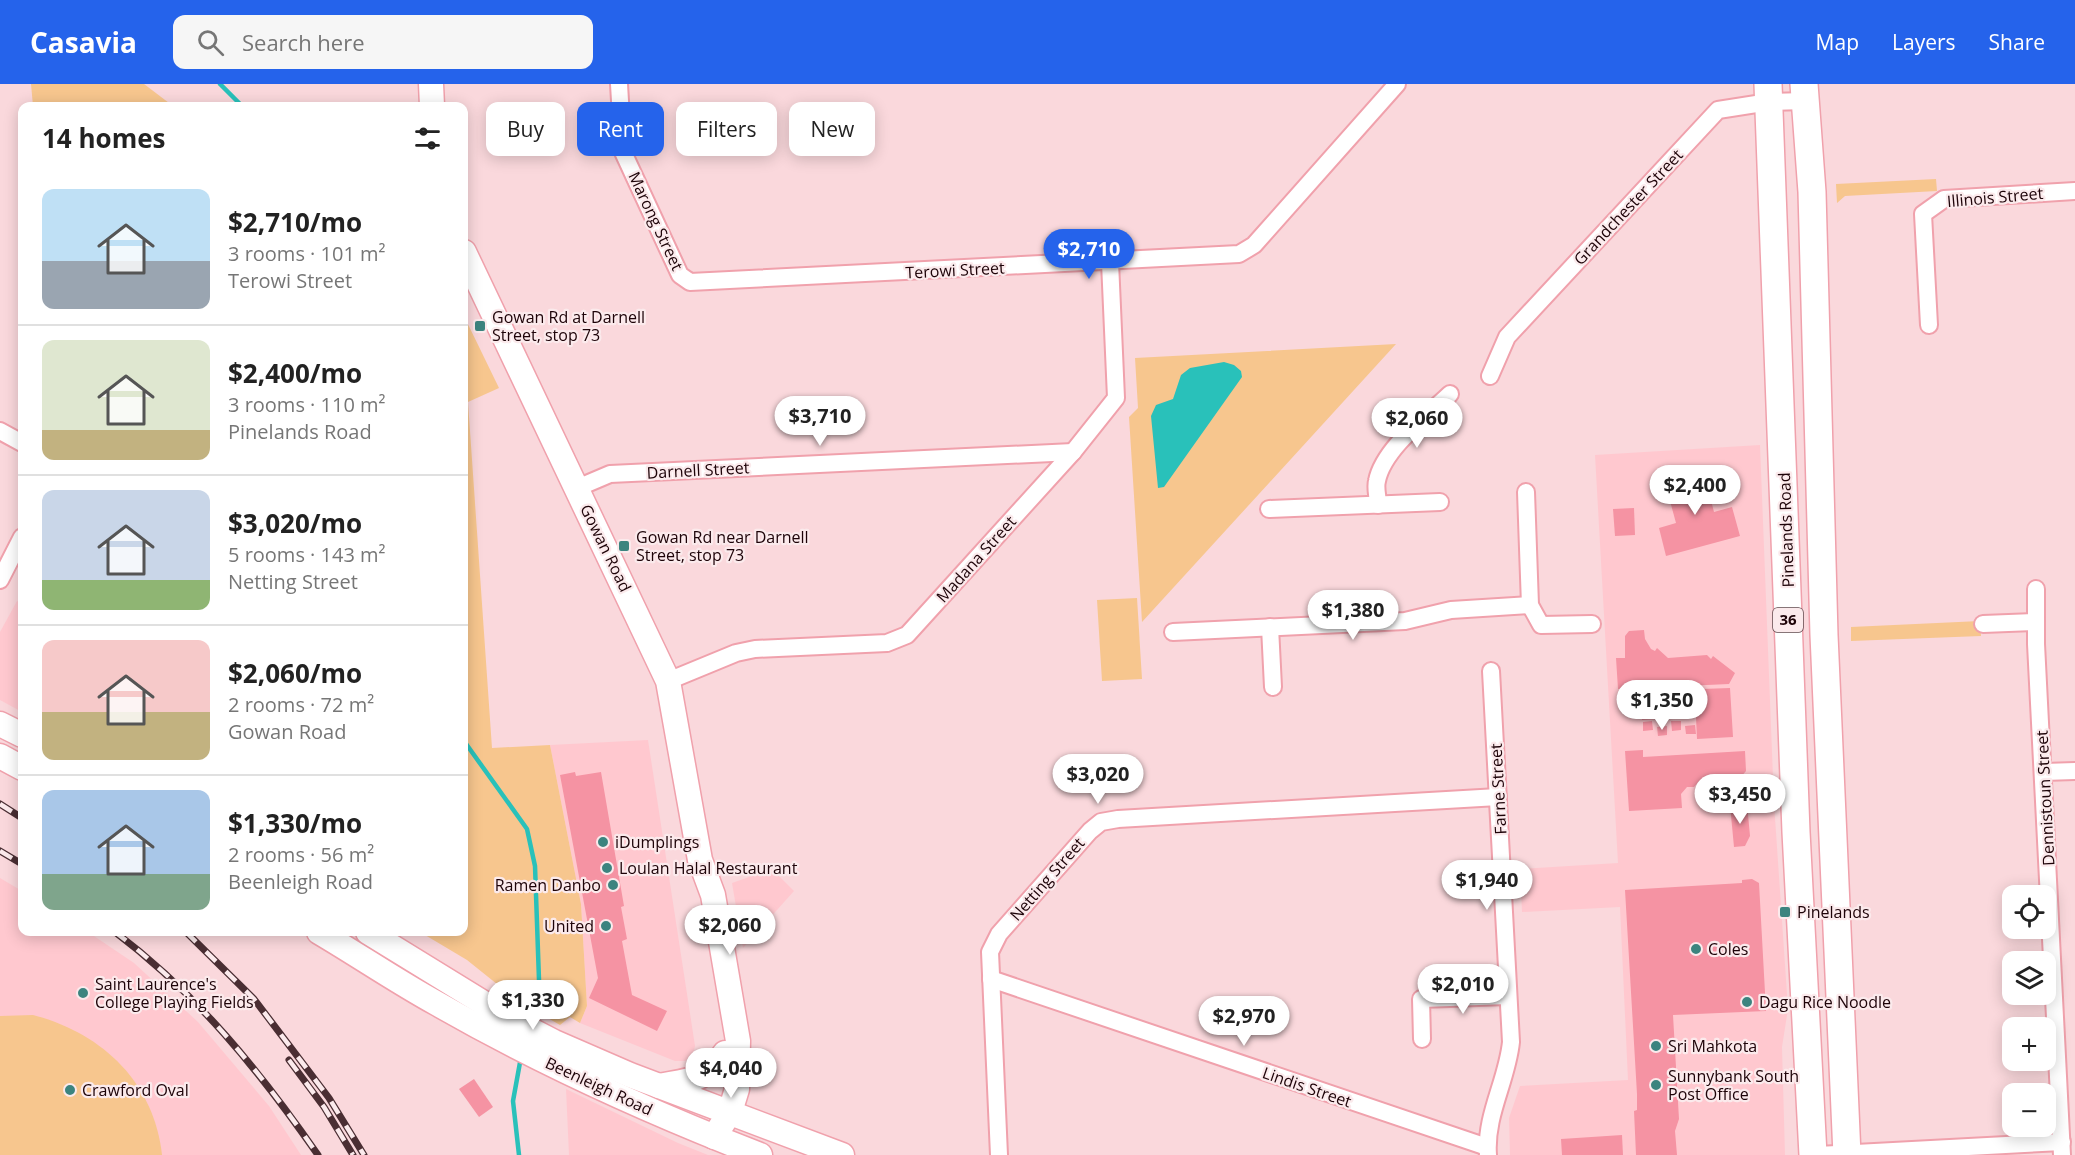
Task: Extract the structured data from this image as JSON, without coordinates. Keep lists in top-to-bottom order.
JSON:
{
  "streets": {
    "main road": [
      "Pinelands Road",
      "Gowan Road",
      "36",
      "Beenleigh Road"
    ],
    "street": [
      "Illinois Street",
      "Grandchester Street",
      "Marong Street",
      "Terowi Street",
      "Darnell Street",
      "Madana Street",
      "Farne Street",
      "Dennistoun Street",
      "Netting Street",
      "Lindis Street"
    ]
  },
  "crossings": [
    ["Grandchester Street", "Pinelands Road"],
    ["Grandchester Street", "36"],
    ["Marong Street", "Terowi Street"],
    ["Terowi Street", "Madana Street"],
    ["Darnell Street", "Gowan Road"],
    ["Darnell Street", "Madana Street"],
    ["Gowan Road", "Madana Street"],
    ["Gowan Road", "Beenleigh Road"],
    ["Farne Street", "Netting Street"],
    ["Farne Street", "Lindis Street"],
    ["Netting Street", "Lindis Street"]
  ],
  "places": {
    "transit": ["Gowan Rd at Darnell Street, stop 73", "Gowan Rd near Darnell Street, stop 73", "Pinelands"],
    "other": [
      "iDumplings",
      "Loulan Halal Restaurant",
      "Ramen Danbo",
      "United",
      "Coles",
      "Saint Laurence's College Playing Fields",
      "Dagu Rice Noodle",
      "Sri Mahkota",
      "Sunnybank South Post Office",
      "Crawford Oval"
    ]
  },
  "page": {
    "header": "Casavia",
    "search": "Search here",
    "nav": ["Map", "Layers", "Share"],
    "chip": [
      "Buy",
      "Rent",
      "Filters",
      "New"
    ],
    "heading": "14 homes",
    "list": [
      {
        "name": "$2,710/mo",
        "note": "3 rooms · 101 m² · Terowi Street"
      },
      {
        "name": "$2,400/mo",
        "note": "3 rooms · 110 m² · Pinelands Road"
      },
      {
        "name": "$3,020/mo",
        "note": "5 rooms · 143 m² · Netting Street"
      },
      {
        "name": "$2,060/mo",
        "note": "2 rooms · 72 m² · Gowan Road"
      },
      {
        "name": "$1,330/mo",
        "note": "2 rooms · 56 m² · Beenleigh Road"
      }
    ],
    "price": [
      "$2,710",
      "$3,710",
      "$2,060",
      "$2,400",
      "$1,380",
      "$1,350",
      "$3,020",
      "$3,450",
      "$1,940",
      "$2,060",
      "$2,010",
      "$1,330",
      "$2,970",
      "$4,040"
    ],
    "map_buttons": ["+", "−"]
  }
}
